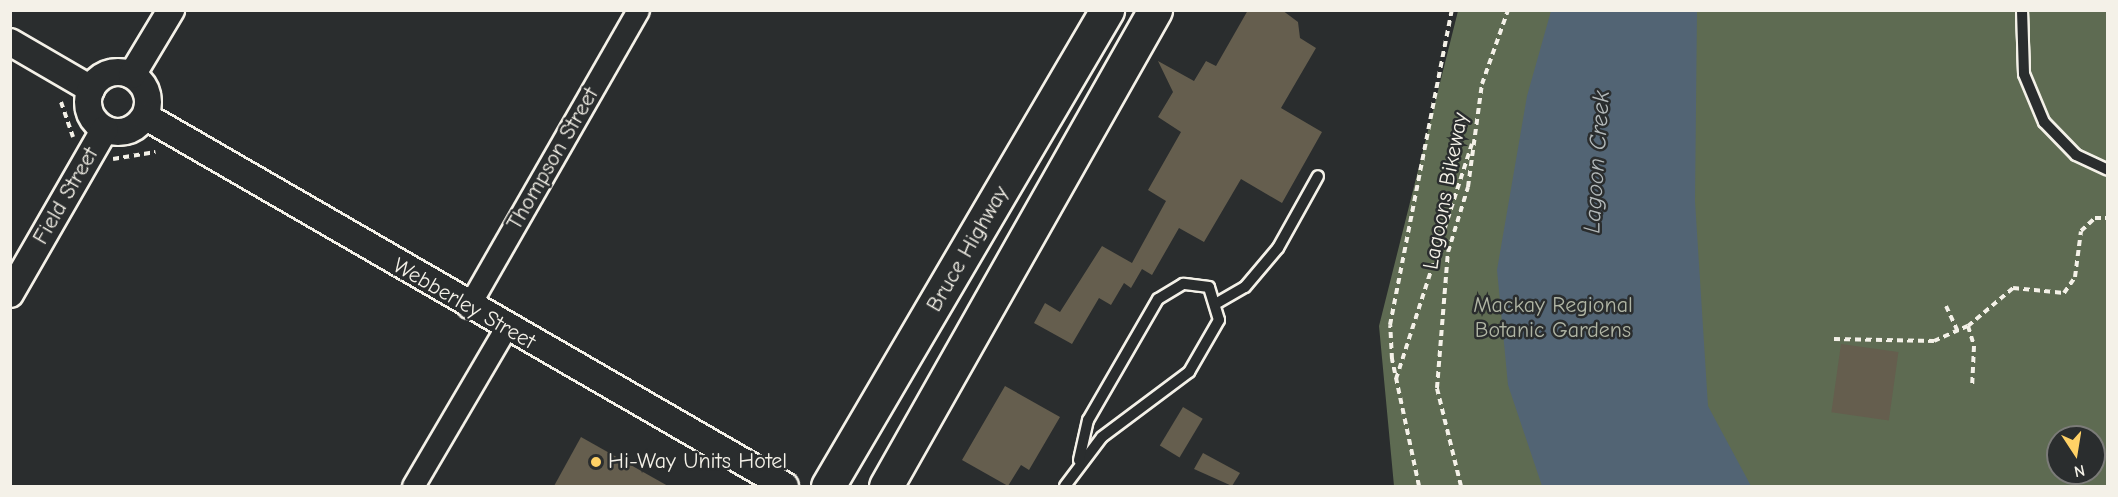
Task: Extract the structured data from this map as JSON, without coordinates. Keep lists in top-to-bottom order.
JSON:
{
  "streets": {
    "highway": ["Bruce Highway"],
    "street": ["Thompson Street", "Field Street", "Webberley Street"],
    "path": ["Lagoons Bikeway"]
  },
  "crossings": [
    ["Thompson Street", "Webberley Street"],
    ["Field Street", "Webberley Street"]
  ],
  "water": ["Lagoon Creek"],
  "parks": ["Mackay Regional Botanic Gardens"],
  "places": ["Hi-Way Units Hotel"],
  "north": "bottom"
}
